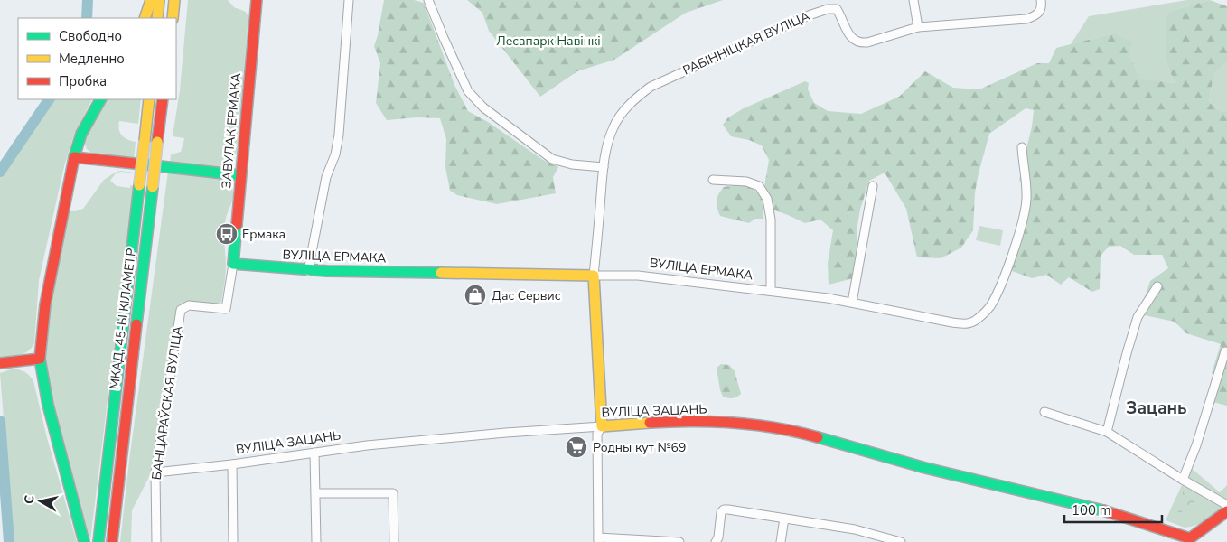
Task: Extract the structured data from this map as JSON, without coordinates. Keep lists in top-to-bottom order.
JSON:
{
  "streets": {
    "main road": [
      "ЗАВУЛАК ЕРМАКА",
      "ВУЛІЦА ЕРМАКА",
      "МКАД, 45-Ы КІЛАМЕТР",
      "ВУЛІЦА ЗАЦАНЬ"
    ],
    "street": ["РАБІННІЦКАЯ ВУЛІЦА", "БАНЦАРАЎСКАЯ ВУЛІЦА"]
  },
  "crossings": [
    ["РАБІННІЦКАЯ ВУЛІЦА", "ВУЛІЦА ЕРМАКА"],
    ["ЗАВУЛАК ЕРМАКА", "ВУЛІЦА ЕРМАКА"],
    ["ЗАВУЛАК ЕРМАКА", "БАНЦАРАЎСКАЯ ВУЛІЦА"],
    ["ВУЛІЦА ЕРМАКА", "БАНЦАРАЎСКАЯ ВУЛІЦА"],
    ["БАНЦАРАЎСКАЯ ВУЛІЦА", "ВУЛІЦА ЗАЦАНЬ"]
  ],
  "districts": ["Зацань"],
  "parks": ["Лесапарк Навінкі"],
  "places": {
    "bus stop": ["Ермака"],
    "shop": ["Дас Сервис"],
    "supermarket": ["Родны кут №69"]
  },
  "legend": ["Свободно", "Медленно", "Пробка"],
  "scale_bar": "100 m",
  "north": "left"
}
